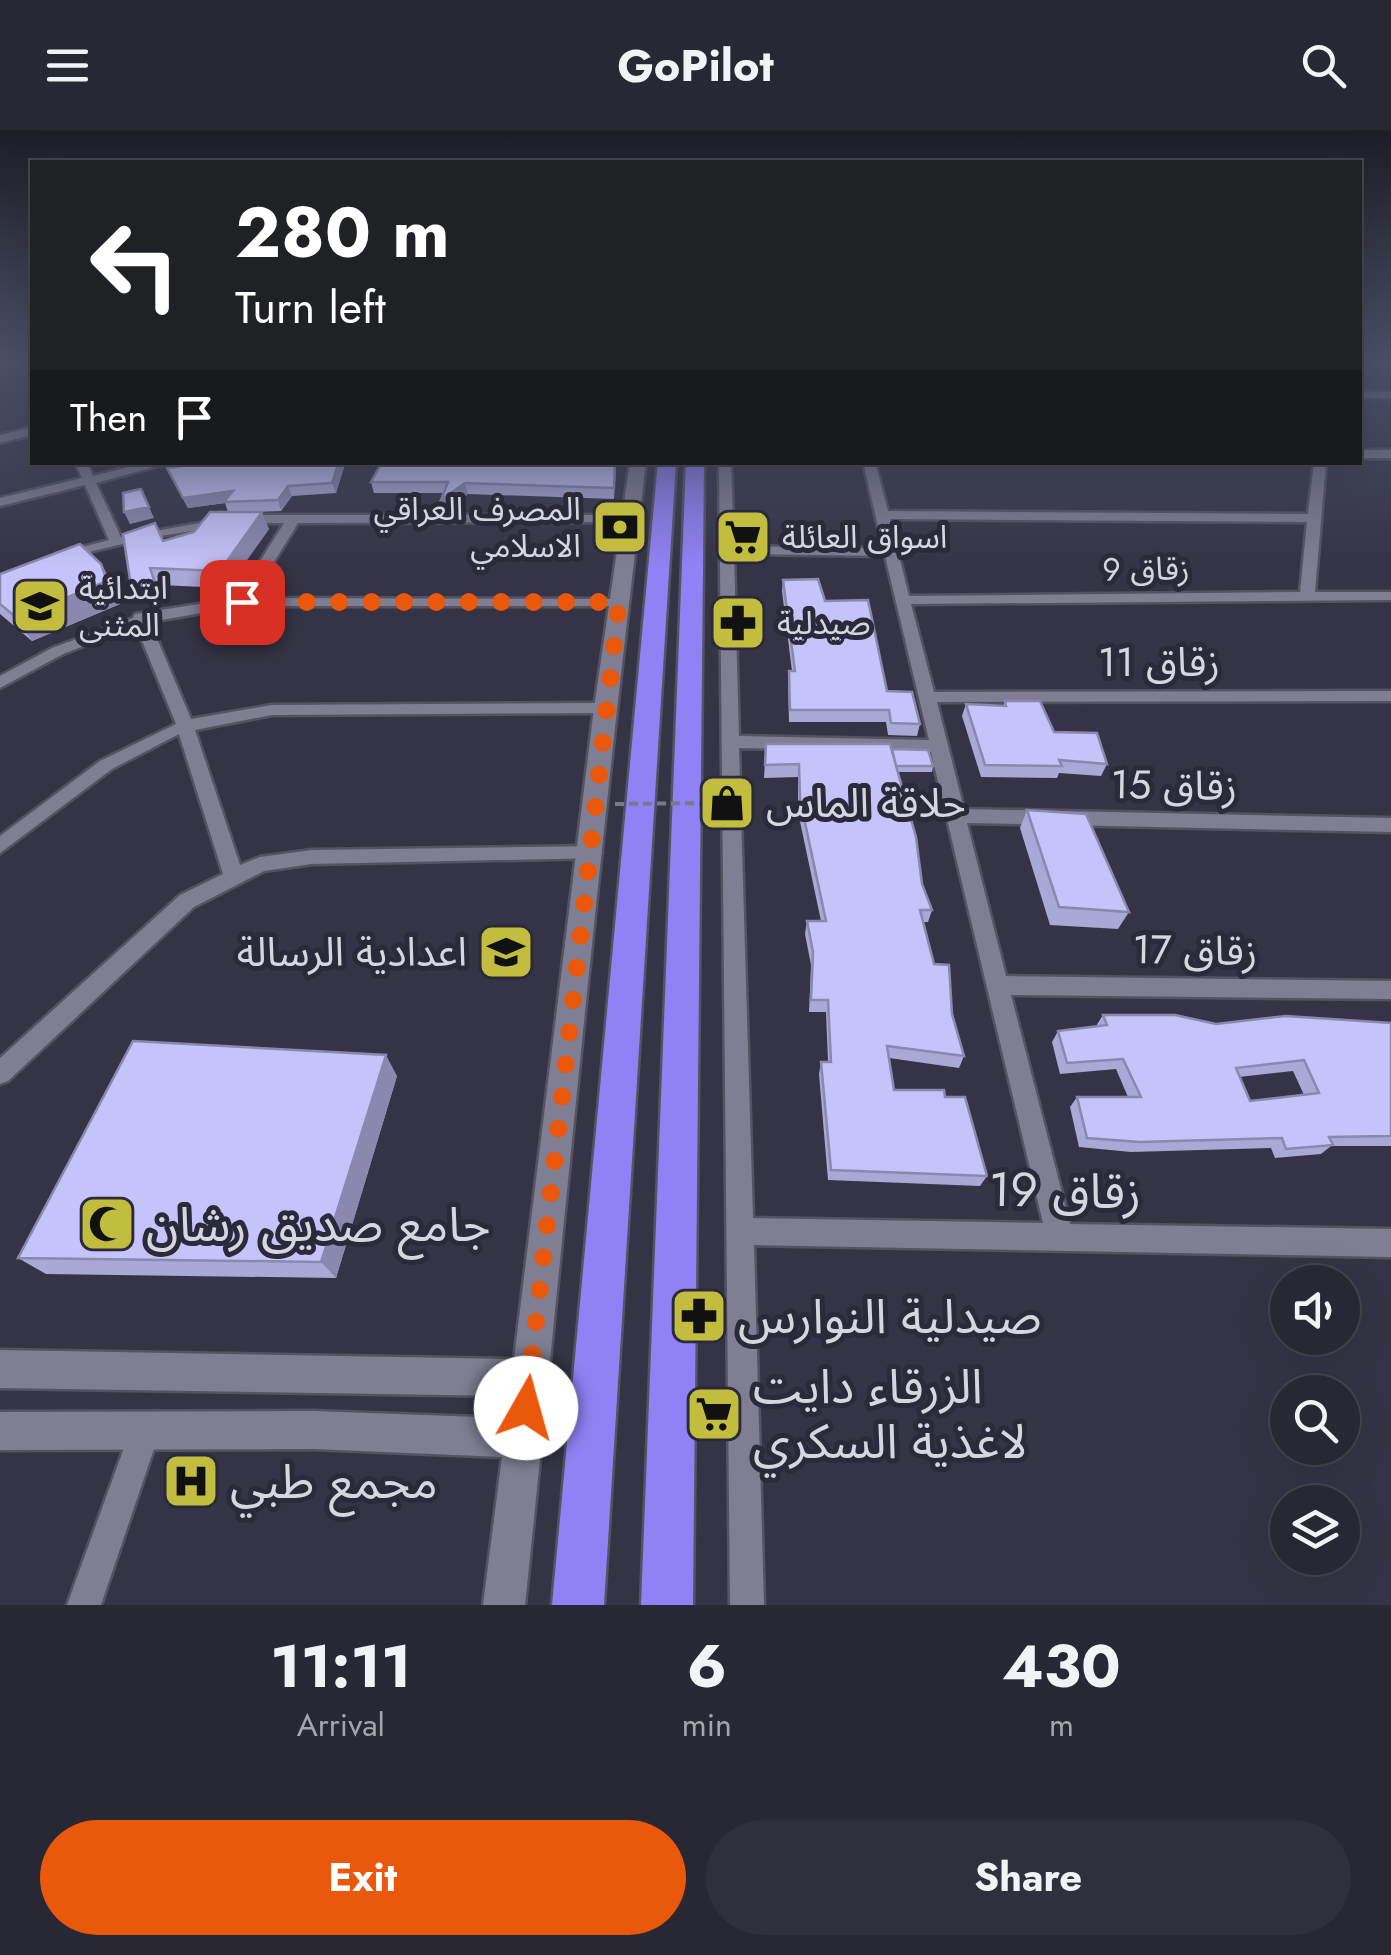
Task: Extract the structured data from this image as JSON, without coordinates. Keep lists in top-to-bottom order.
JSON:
{
  "streets": {
    "street": [
      "زقاق 9",
      "زقاق 11",
      "زقاق 15",
      "زقاق 17",
      "زقاق 19"
    ]
  },
  "places": {
    "bank": ["المصرف العراقي الاسلامي"],
    "supermarket": ["اسواق العائلة", "الزرقاء دايت لاغذية السكري"],
    "school or university": ["ابتدائية المثنى", "اعدادية الرسالة"],
    "pharmacy": ["صيدلية", "صيدلية النوارس"],
    "shop": ["حلاقة الماس"],
    "mosque": ["جامع صديق رشان"],
    "hospital": ["مجمع طبي"]
  },
  "page": {
    "header": "GoPilot",
    "turn": ["280 m", "Turn left"],
    "then": "Then",
    "eta": [
      "11:11",
      "Arrival",
      "6",
      "min",
      "430",
      "m"
    ],
    "buttons": ["Exit", "Share"]
  }
}
